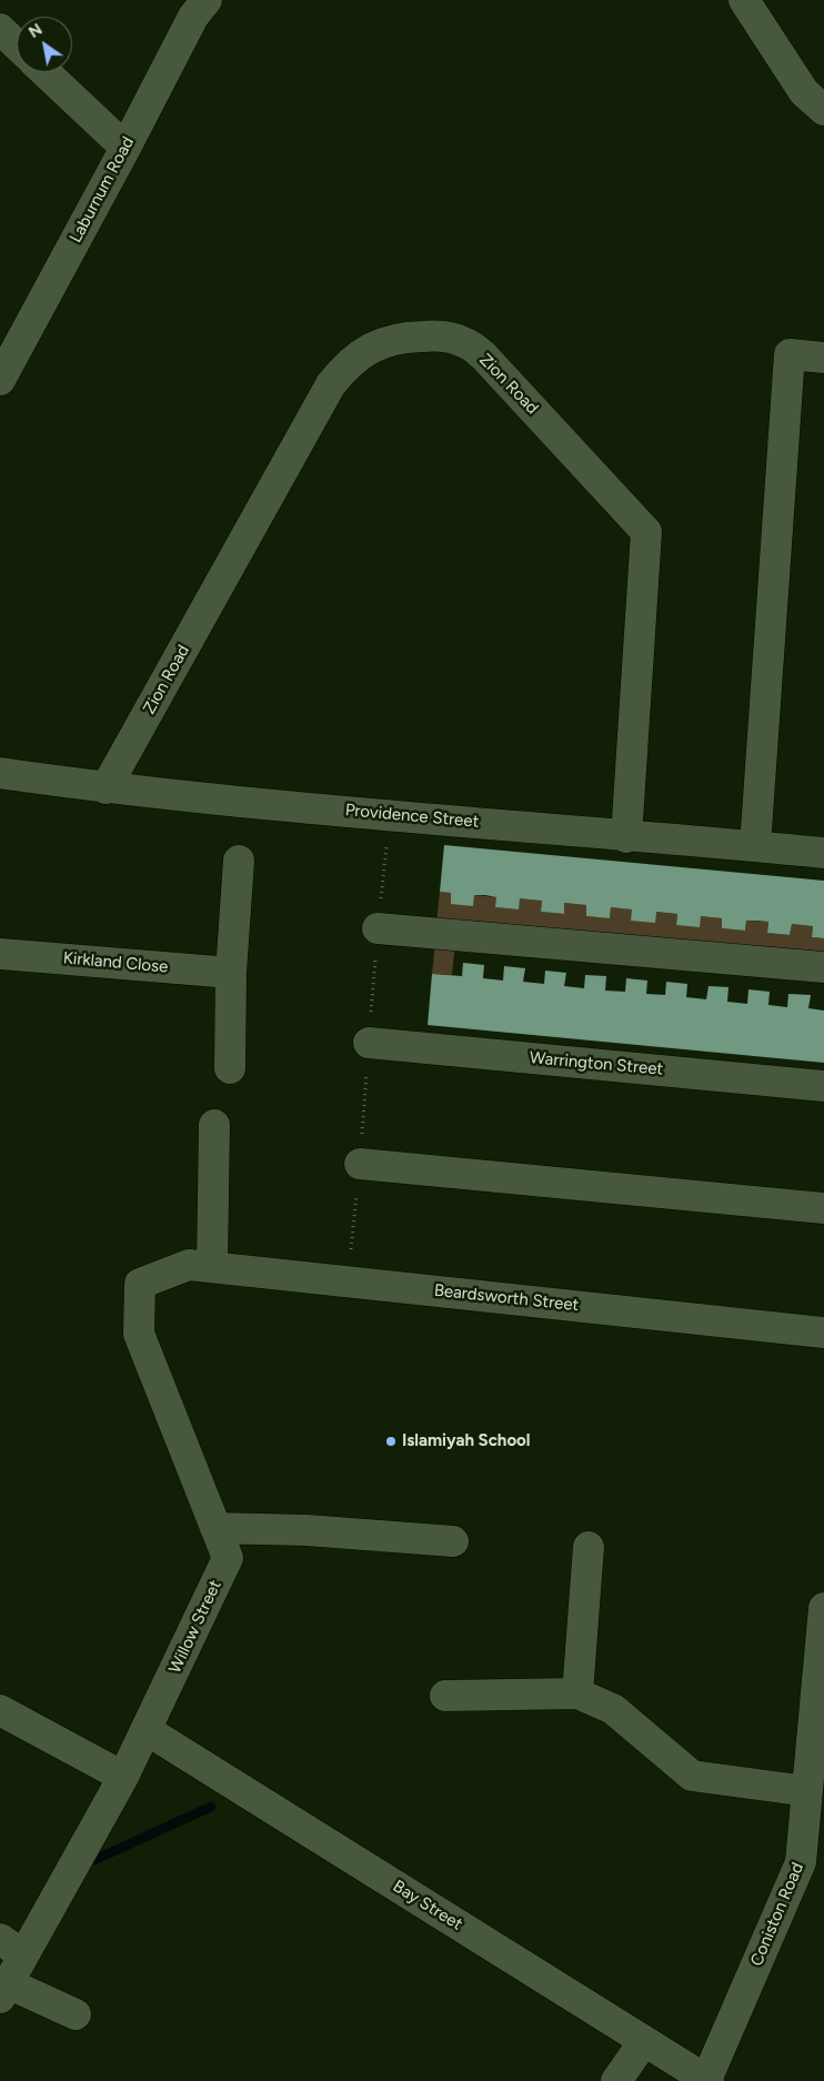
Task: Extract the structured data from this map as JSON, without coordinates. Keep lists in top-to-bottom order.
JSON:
{
  "streets": {
    "street": [
      "Laburnum Road",
      "Zion Road",
      "Providence Street",
      "Kirkland Close",
      "Warrington Street",
      "Beardsworth Street",
      "Willow Street",
      "Bay Street",
      "Coniston Road"
    ]
  },
  "crossings": [
    ["Zion Road", "Providence Street"],
    ["Beardsworth Street", "Willow Street"],
    ["Willow Street", "Bay Street"],
    ["Bay Street", "Coniston Road"]
  ],
  "places": ["Islamiyah School"],
  "north": "top left"
}
